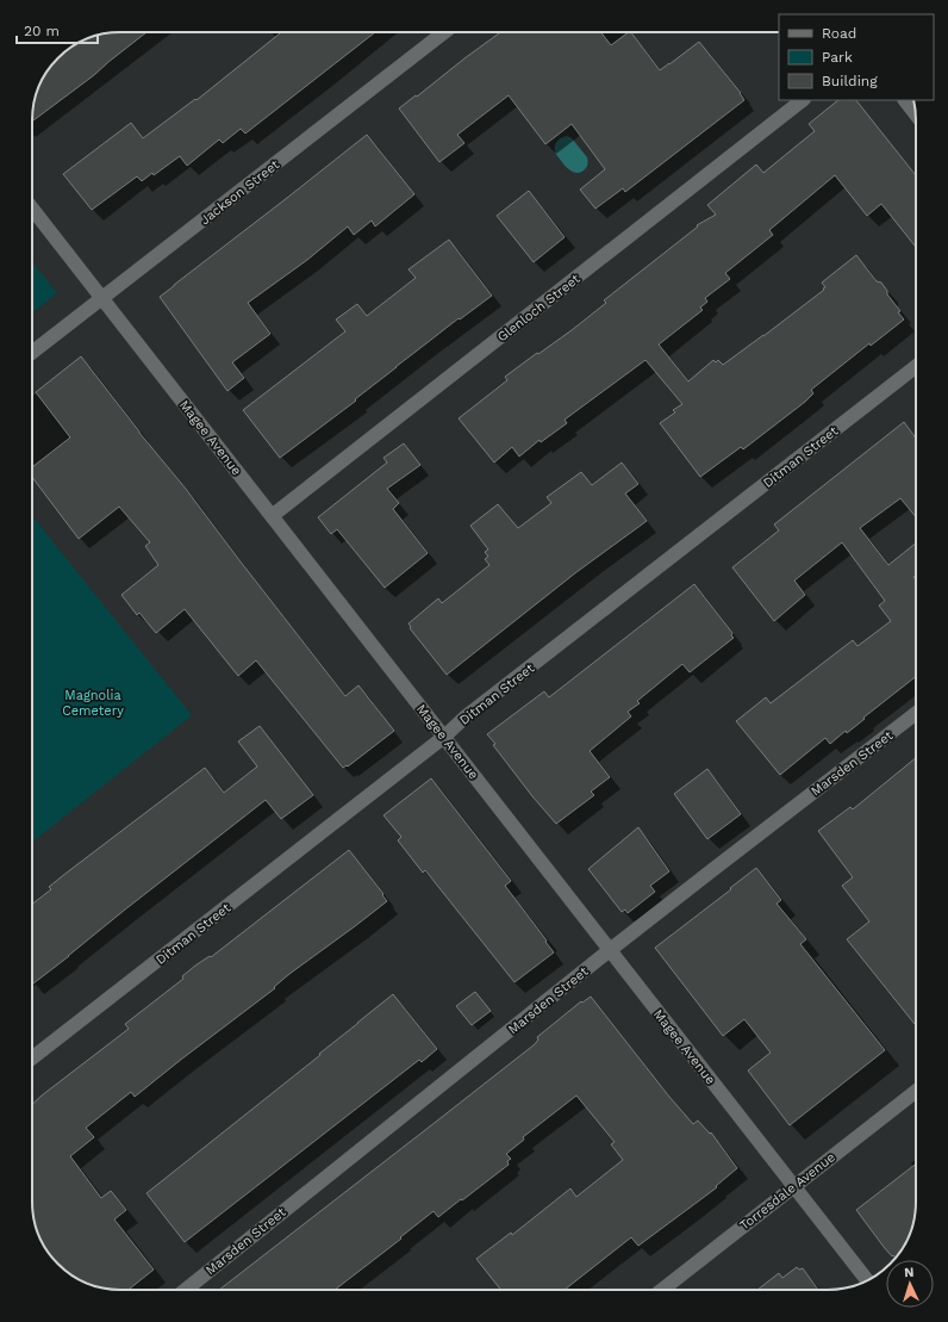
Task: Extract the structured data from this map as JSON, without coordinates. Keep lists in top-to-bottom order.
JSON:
{
  "streets": {
    "street": [
      "Jackson Street",
      "Glenloch Street",
      "Magee Avenue",
      "Ditman Street",
      "Marsden Street",
      "Torresdale Avenue"
    ]
  },
  "crossings": [
    ["Jackson Street", "Magee Avenue"],
    ["Glenloch Street", "Magee Avenue"],
    ["Magee Avenue", "Ditman Street"],
    ["Magee Avenue", "Marsden Street"],
    ["Magee Avenue", "Torresdale Avenue"]
  ],
  "parks": ["Magnolia Cemetery"],
  "legend": ["Road", "Park", "Building"],
  "scale_bar": "20 m",
  "north": "top"
}
